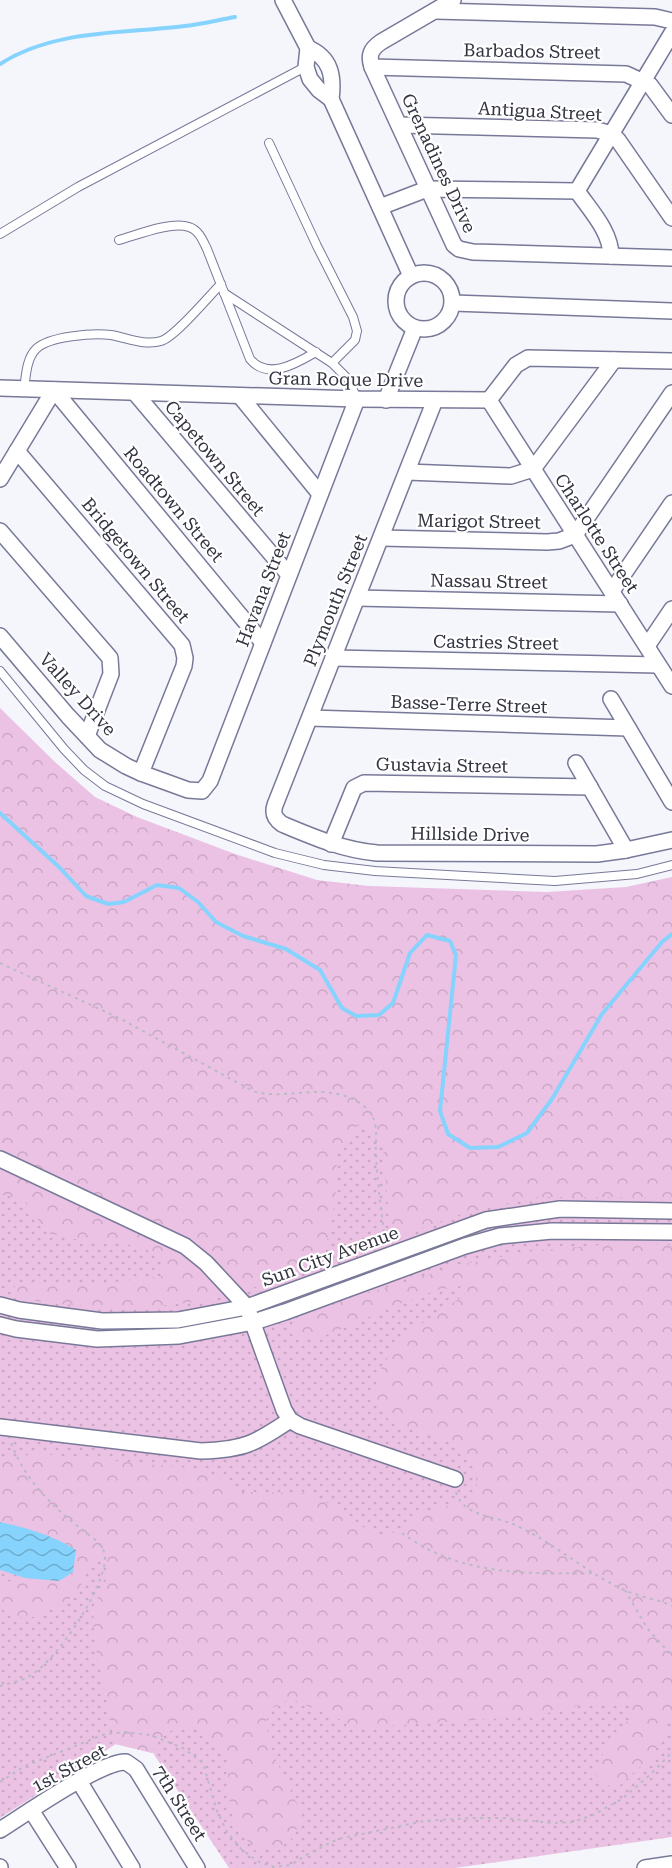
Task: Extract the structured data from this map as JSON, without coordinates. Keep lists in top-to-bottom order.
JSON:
{
  "streets": {
    "street": [
      "Barbados Street",
      "Antigua Street",
      "Grenadines Drive",
      "Gran Roque Drive",
      "Capetown Street",
      "Roadtown Street",
      "Marigot Street",
      "Charlotte Street",
      "Bridgetown Street",
      "Nassau Street",
      "Havana Street",
      "Plymouth Street",
      "Castries Street",
      "Valley Drive",
      "Basse-Terre Street",
      "Gustavia Street",
      "Hillside Drive",
      "Sun City Avenue",
      "1st Street",
      "7th Street"
    ]
  },
  "crossings": [
    ["Barbados Street", "Grenadines Drive"],
    ["Antigua Street", "Grenadines Drive"],
    ["Gran Roque Drive", "Capetown Street"],
    ["Gran Roque Drive", "Roadtown Street"],
    ["Gran Roque Drive", "Charlotte Street"],
    ["Gran Roque Drive", "Havana Street"],
    ["Gran Roque Drive", "Plymouth Street"],
    ["Capetown Street", "Havana Street"],
    ["Roadtown Street", "Havana Street"],
    ["Marigot Street", "Charlotte Street"],
    ["Marigot Street", "Plymouth Street"],
    ["Charlotte Street", "Nassau Street"],
    ["Charlotte Street", "Castries Street"],
    ["Bridgetown Street", "Valley Drive"],
    ["Nassau Street", "Plymouth Street"],
    ["Havana Street", "Valley Drive"],
    ["Plymouth Street", "Castries Street"],
    ["Plymouth Street", "Basse-Terre Street"],
    ["Plymouth Street", "Hillside Drive"],
    ["Gustavia Street", "Hillside Drive"],
    ["1st Street", "7th Street"]
  ]
}
